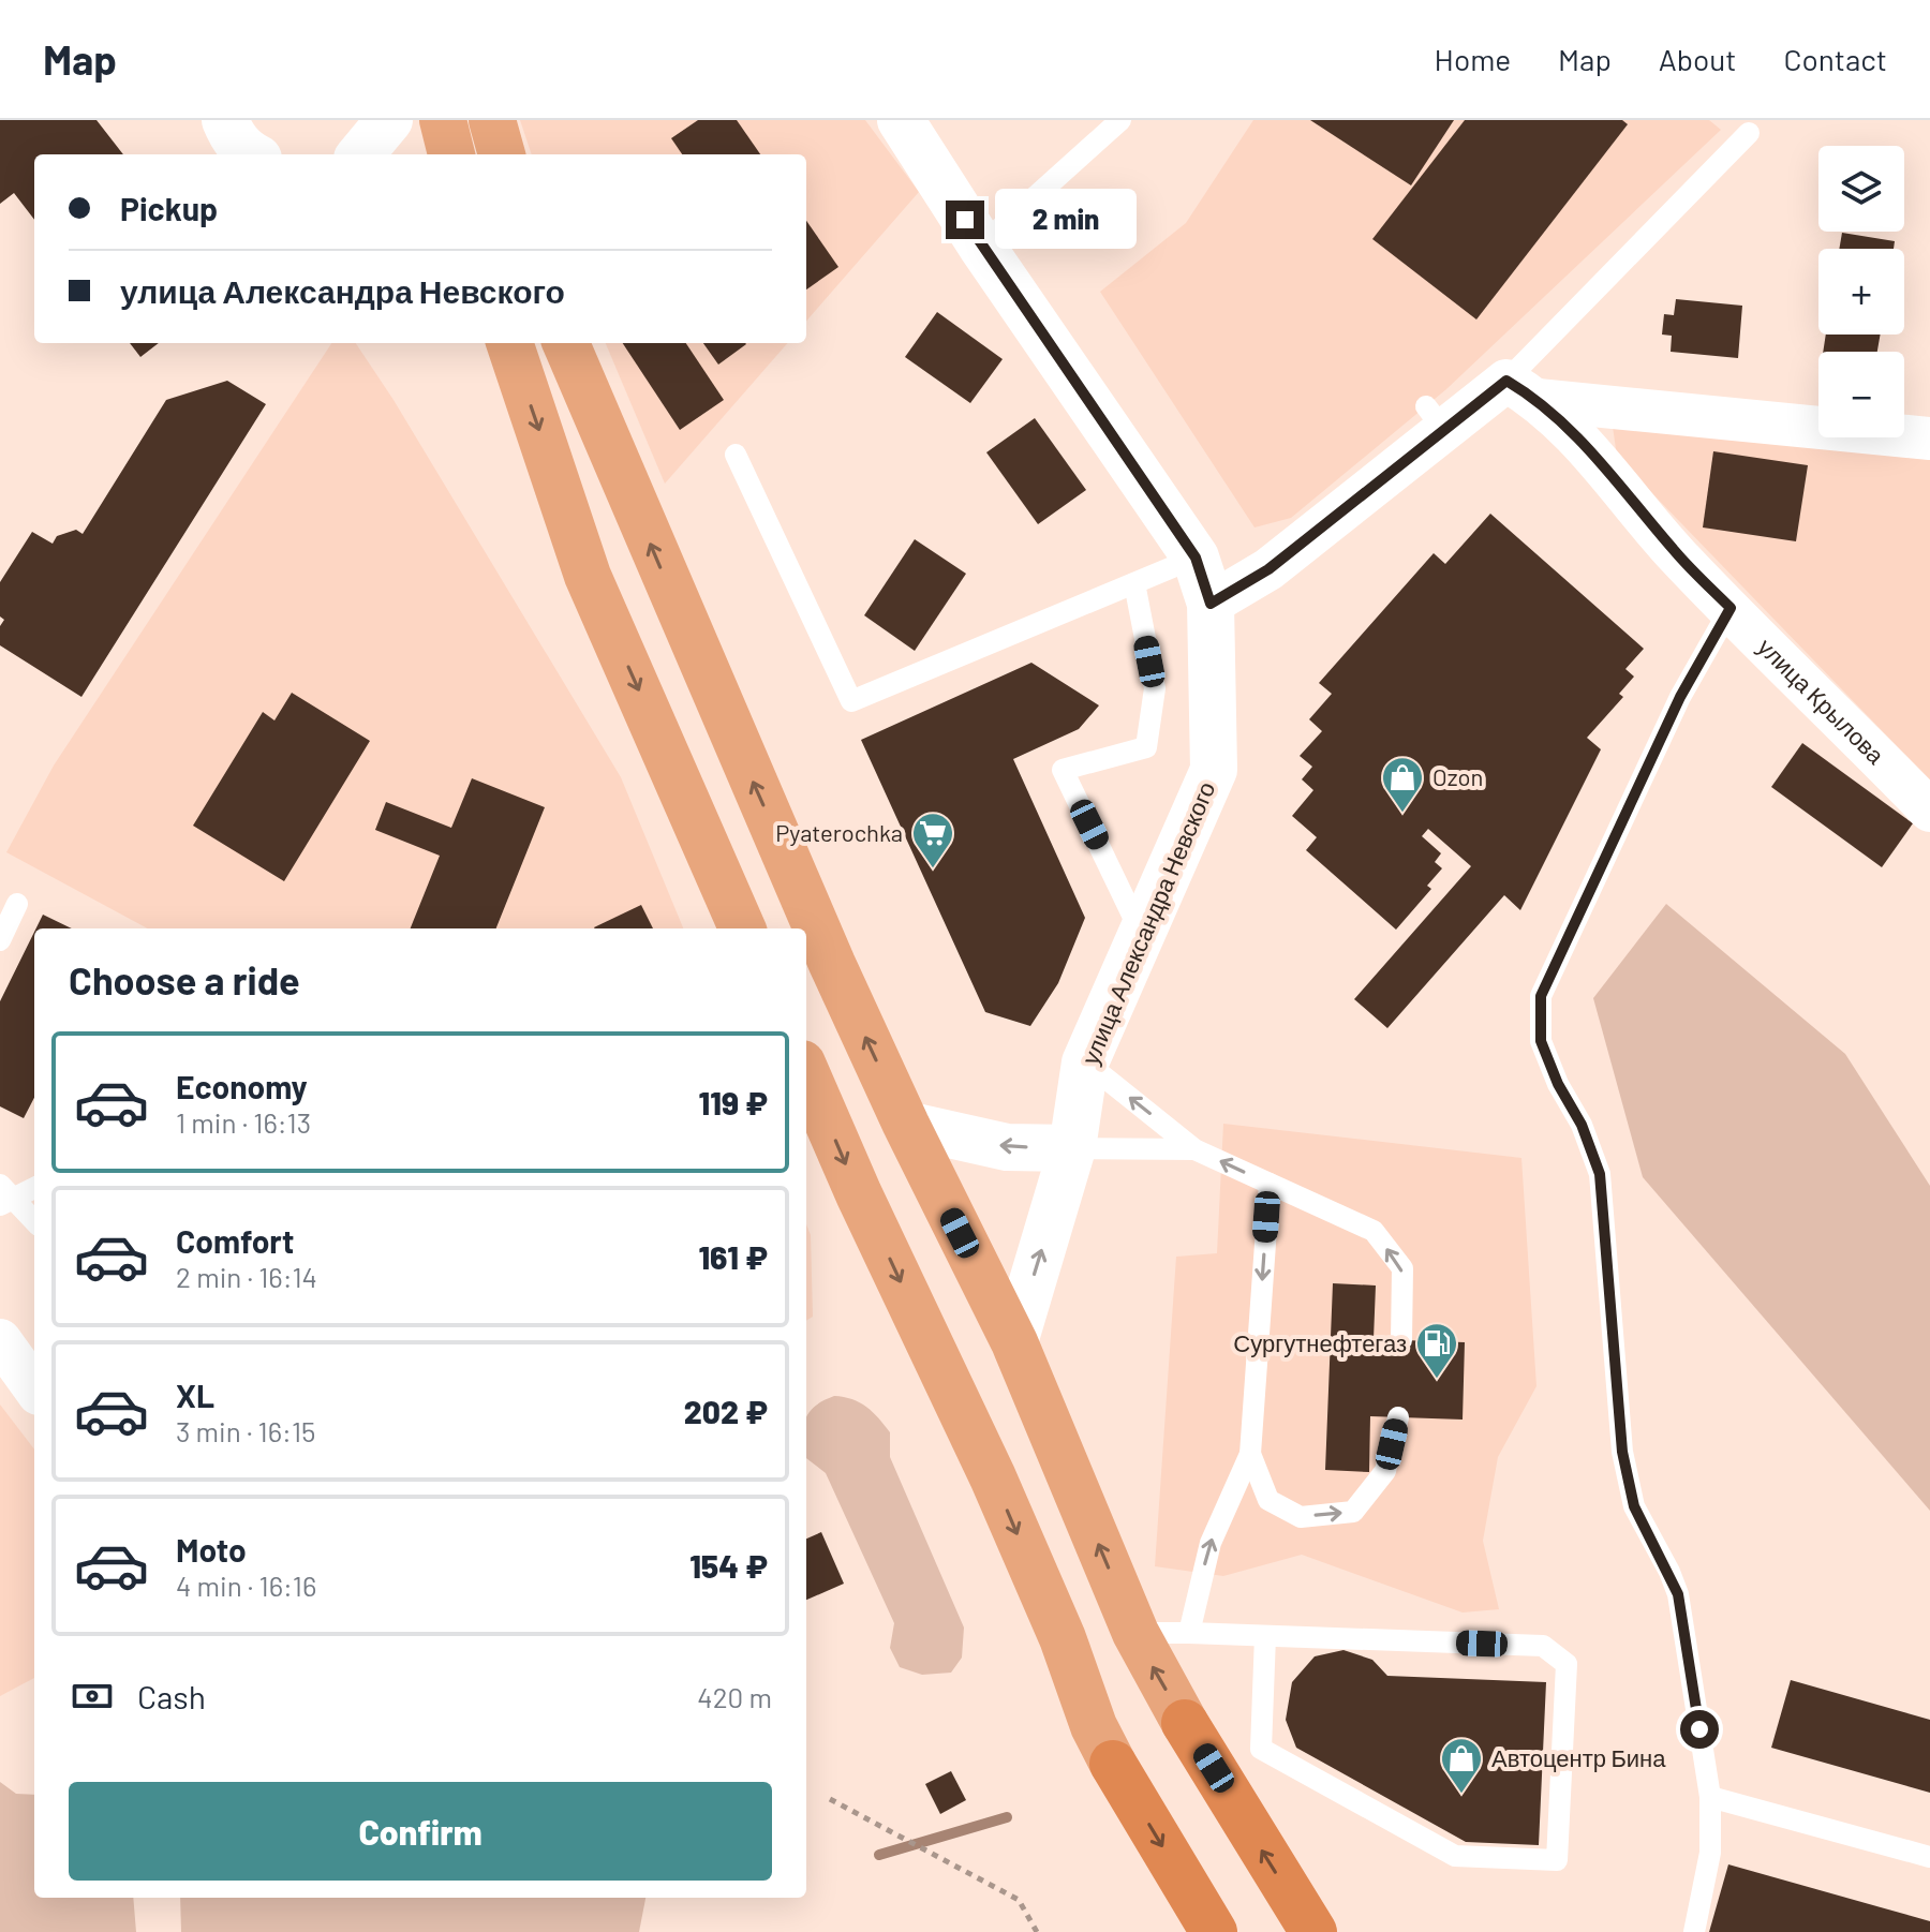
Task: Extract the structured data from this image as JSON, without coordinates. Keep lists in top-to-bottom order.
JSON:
{
  "streets": {
    "street": ["улица Крылова", "улица Александра Невского"]
  },
  "places": {
    "shop": ["Ozon", "Автоцентр Бина"],
    "supermarket": ["Pyaterochka"],
    "fuel station": ["Сургутнефтегаз"]
  },
  "page": {
    "header": "Map",
    "nav": [
      "Home",
      "Map",
      "About",
      "Contact"
    ],
    "map_buttons": ["+", "−"],
    "banner": ["Pickup", "улица Александра Невского"],
    "bubble": "2 min",
    "heading": "Choose a ride",
    "list": [
      {
        "name": "Economy",
        "note": "1 min · 16:13",
        "value": "119 ₽"
      },
      {
        "name": "Comfort",
        "note": "2 min · 16:14",
        "value": "161 ₽"
      },
      {
        "name": "XL",
        "note": "3 min · 16:15",
        "value": "202 ₽"
      },
      {
        "name": "Moto",
        "note": "4 min · 16:16",
        "value": "154 ₽"
      }
    ],
    "pay": ["Cash", "420 m"],
    "buttons": "Confirm"
  }
}
